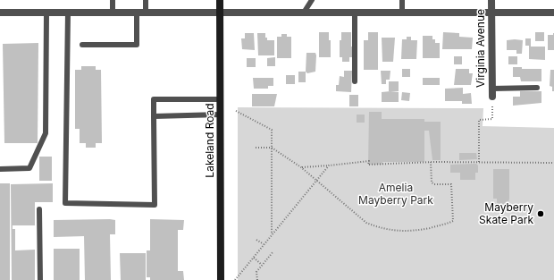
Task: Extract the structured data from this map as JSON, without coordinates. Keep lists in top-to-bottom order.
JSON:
{
  "streets": {
    "street": ["Virginia Avenue", "Lakeland Road"]
  },
  "parks": ["Amelia Mayberry Park"],
  "places": ["Mayberry Skate Park"]
}
